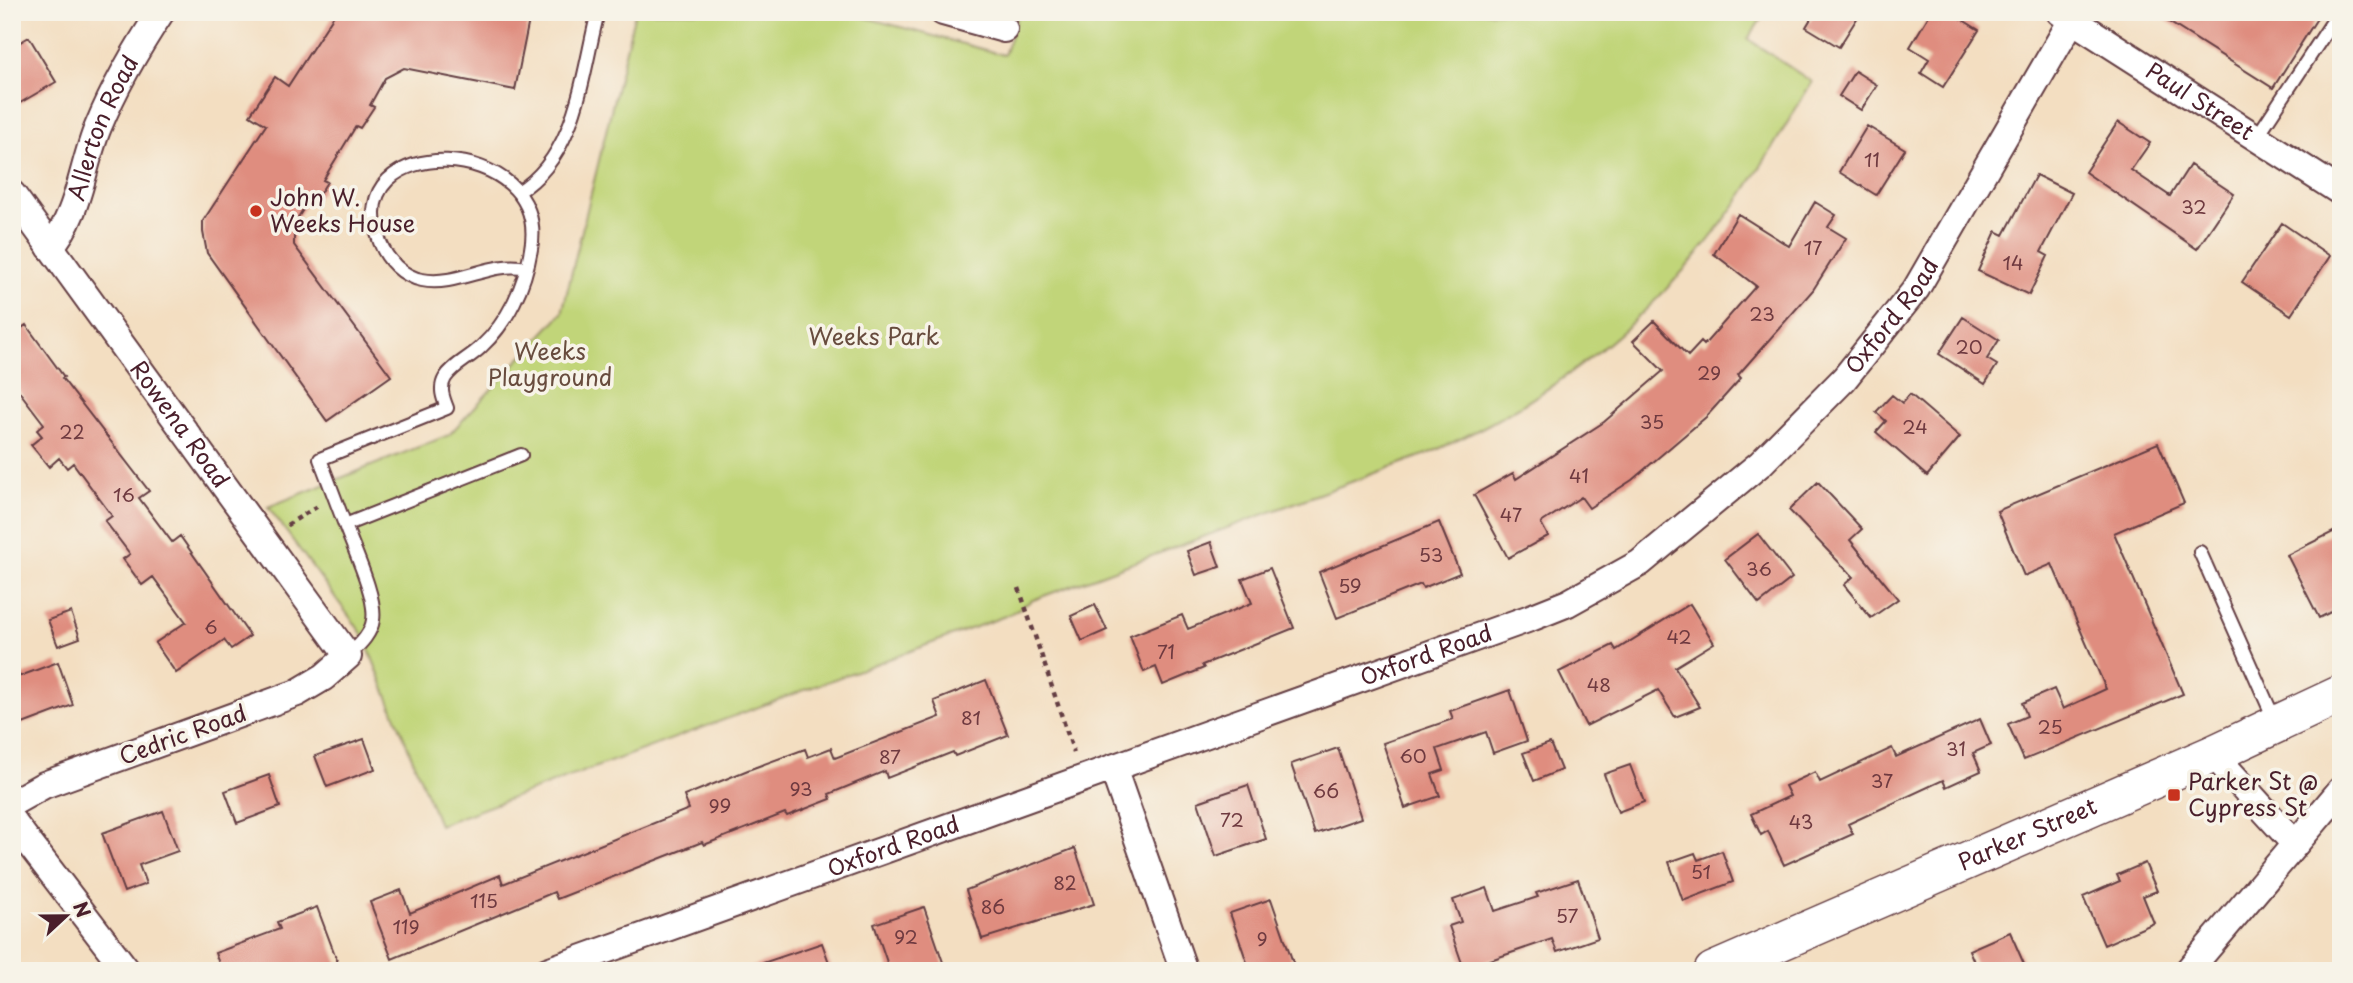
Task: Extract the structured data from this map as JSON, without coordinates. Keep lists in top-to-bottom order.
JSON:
{
  "streets": {
    "main road": ["Parker Street"],
    "street": [
      "Paul Street",
      "Allerton Road",
      "Oxford Road",
      "Rowena Road",
      "Cedric Road"
    ]
  },
  "crossings": [
    ["Paul Street", "Oxford Road"],
    ["Allerton Road", "Rowena Road"],
    ["Rowena Road", "Cedric Road"]
  ],
  "parks": ["Weeks Park", "Weeks Playground"],
  "places": {
    "other": ["John W. Weeks House"],
    "transit": ["Parker St @ Cypress St"]
  },
  "house_numbers": [
    "11",
    "32",
    "17",
    "14",
    "23",
    "20",
    "29",
    "35",
    "24",
    "22",
    "41",
    "16",
    "47",
    "53",
    "36",
    "59",
    "6",
    "42",
    "71",
    "48",
    "81",
    "25",
    "31",
    "60",
    "87",
    "37",
    "93",
    "66",
    "99",
    "72",
    "43",
    "51",
    "82",
    "115",
    "86",
    "57",
    "119",
    "92",
    "9"
  ],
  "north": "right"
}
